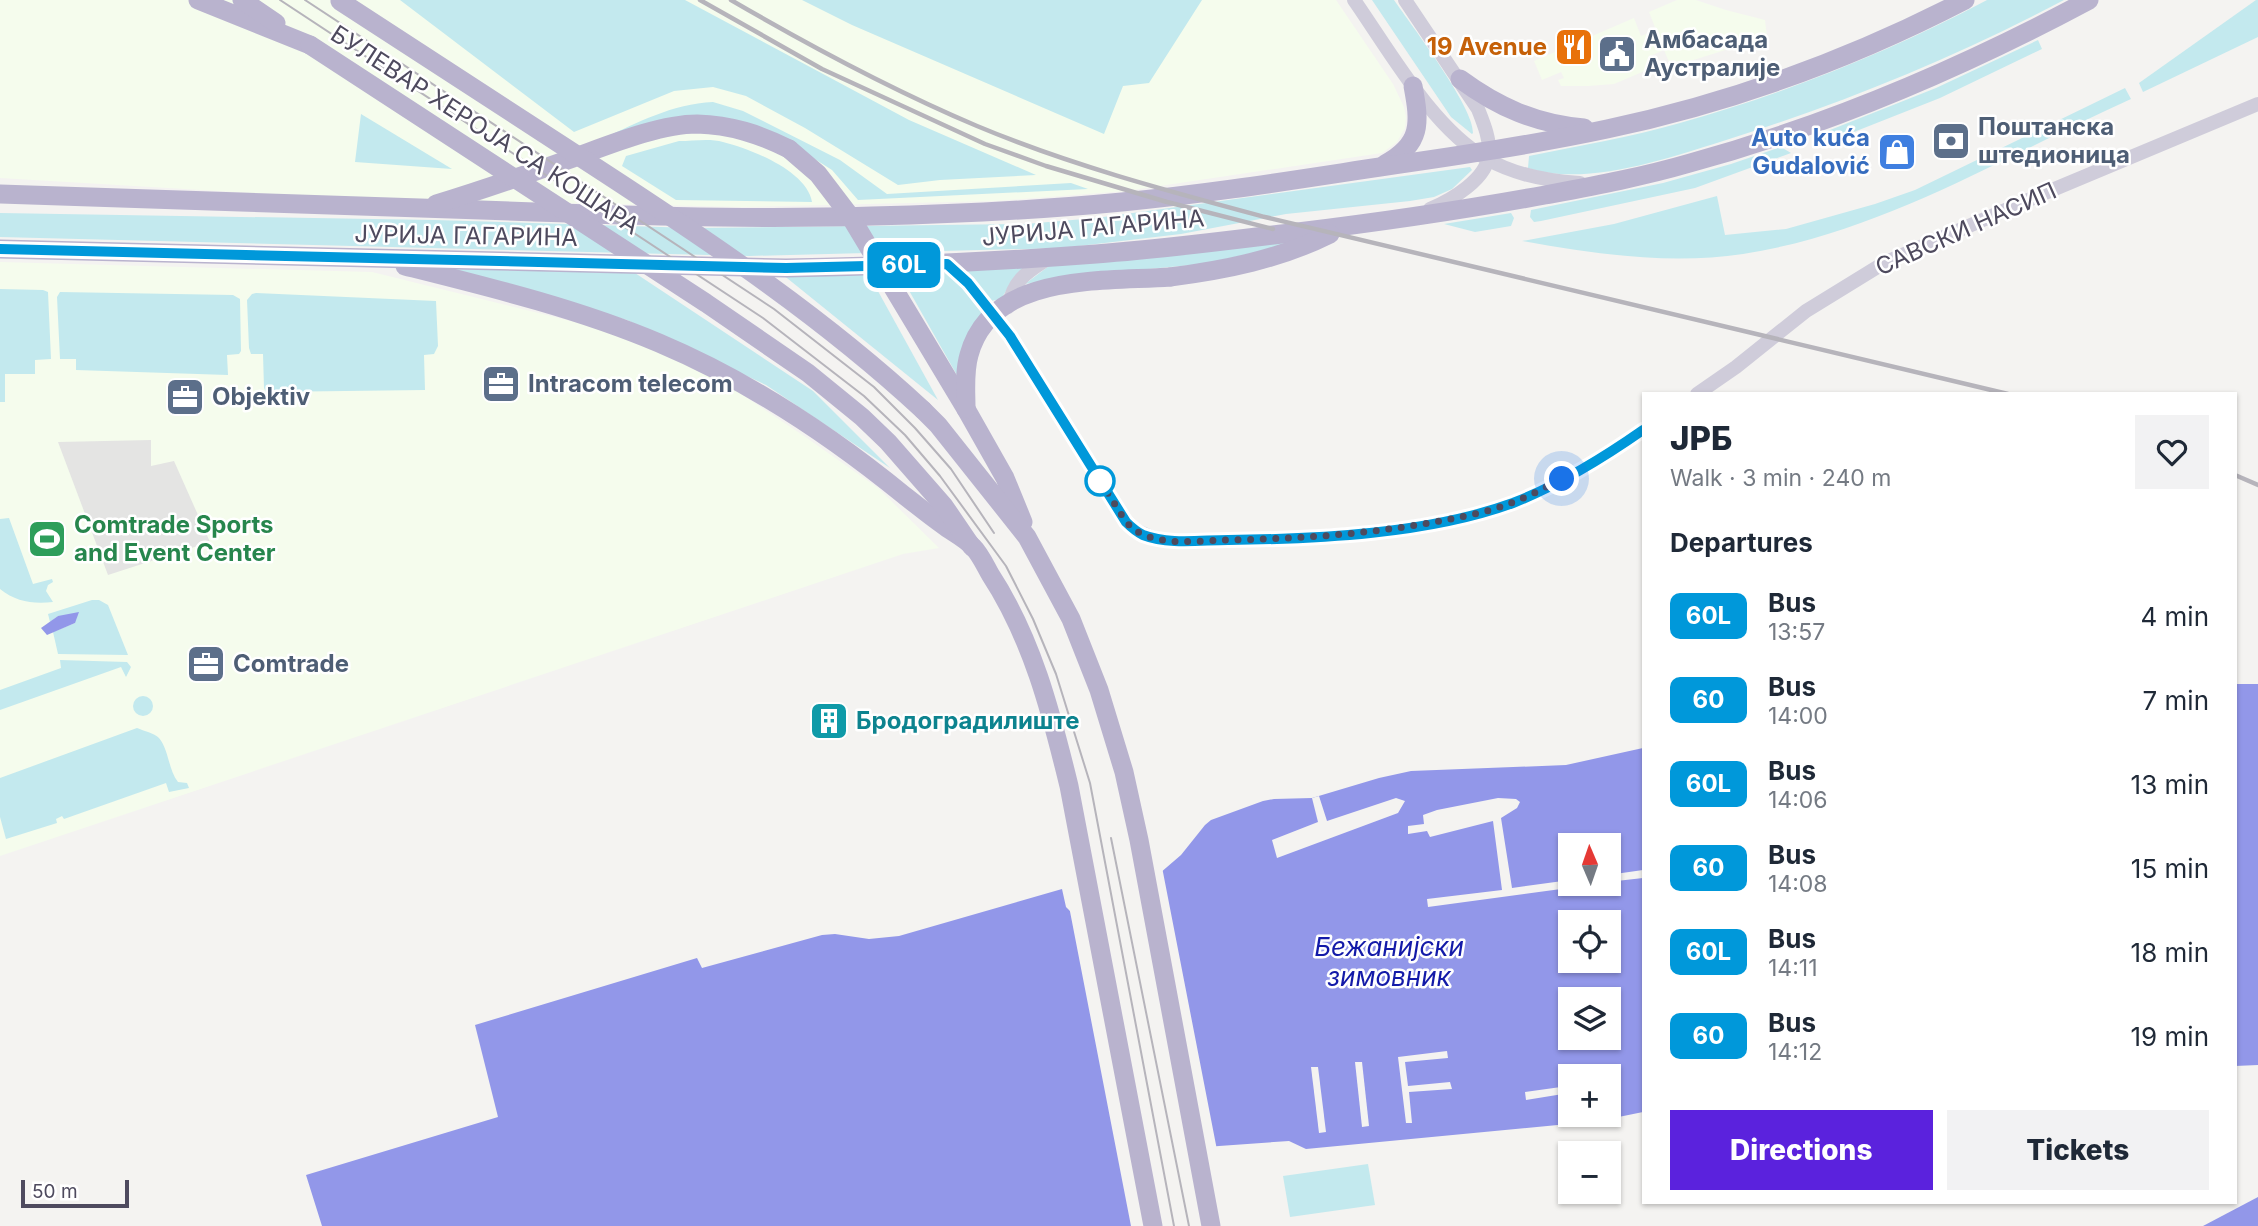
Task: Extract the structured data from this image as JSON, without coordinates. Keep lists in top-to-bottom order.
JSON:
{
  "streets": {
    "main road": ["БУЛЕВАР ХЕРОЈА СА КОШАРА", "ЈУРИЈА ГАГАРИНА"],
    "street": ["САВСКИ НАСИП"]
  },
  "water": ["Бежанијски зимовник"],
  "places": {
    "restaurant": ["19 Avenue"],
    "public building": ["Амбасада Аустралије"],
    "bank": ["Поштанска штедионица"],
    "shop": ["Auto kuća Gudalović"],
    "office": ["Intracom telecom", "Objektiv", "Comtrade"],
    "sports": ["Comtrade Sports and Event Center"],
    "building": ["Бродоградилиште"]
  },
  "lines": ["bus line 60L"],
  "scale_bar": "50 m",
  "north": "top",
  "page": {
    "on_map": "60L",
    "heading": [
      ["ЈРБ", "Walk · 3 min · 240 m"],
      "Departures"
    ],
    "list": [
      {
        "mark": "60L",
        "name": "Bus",
        "note": "13:57",
        "value": "4 min"
      },
      {
        "mark": "60",
        "name": "Bus",
        "note": "14:00",
        "value": "7 min"
      },
      {
        "mark": "60L",
        "name": "Bus",
        "note": "14:06",
        "value": "13 min"
      },
      {
        "mark": "60",
        "name": "Bus",
        "note": "14:08",
        "value": "15 min"
      },
      {
        "mark": "60L",
        "name": "Bus",
        "note": "14:11",
        "value": "18 min"
      },
      {
        "mark": "60",
        "name": "Bus",
        "note": "14:12",
        "value": "19 min"
      }
    ],
    "map_buttons": ["+", "−"],
    "buttons": ["Directions", "Tickets"],
    "scale": "50 m"
  }
}
